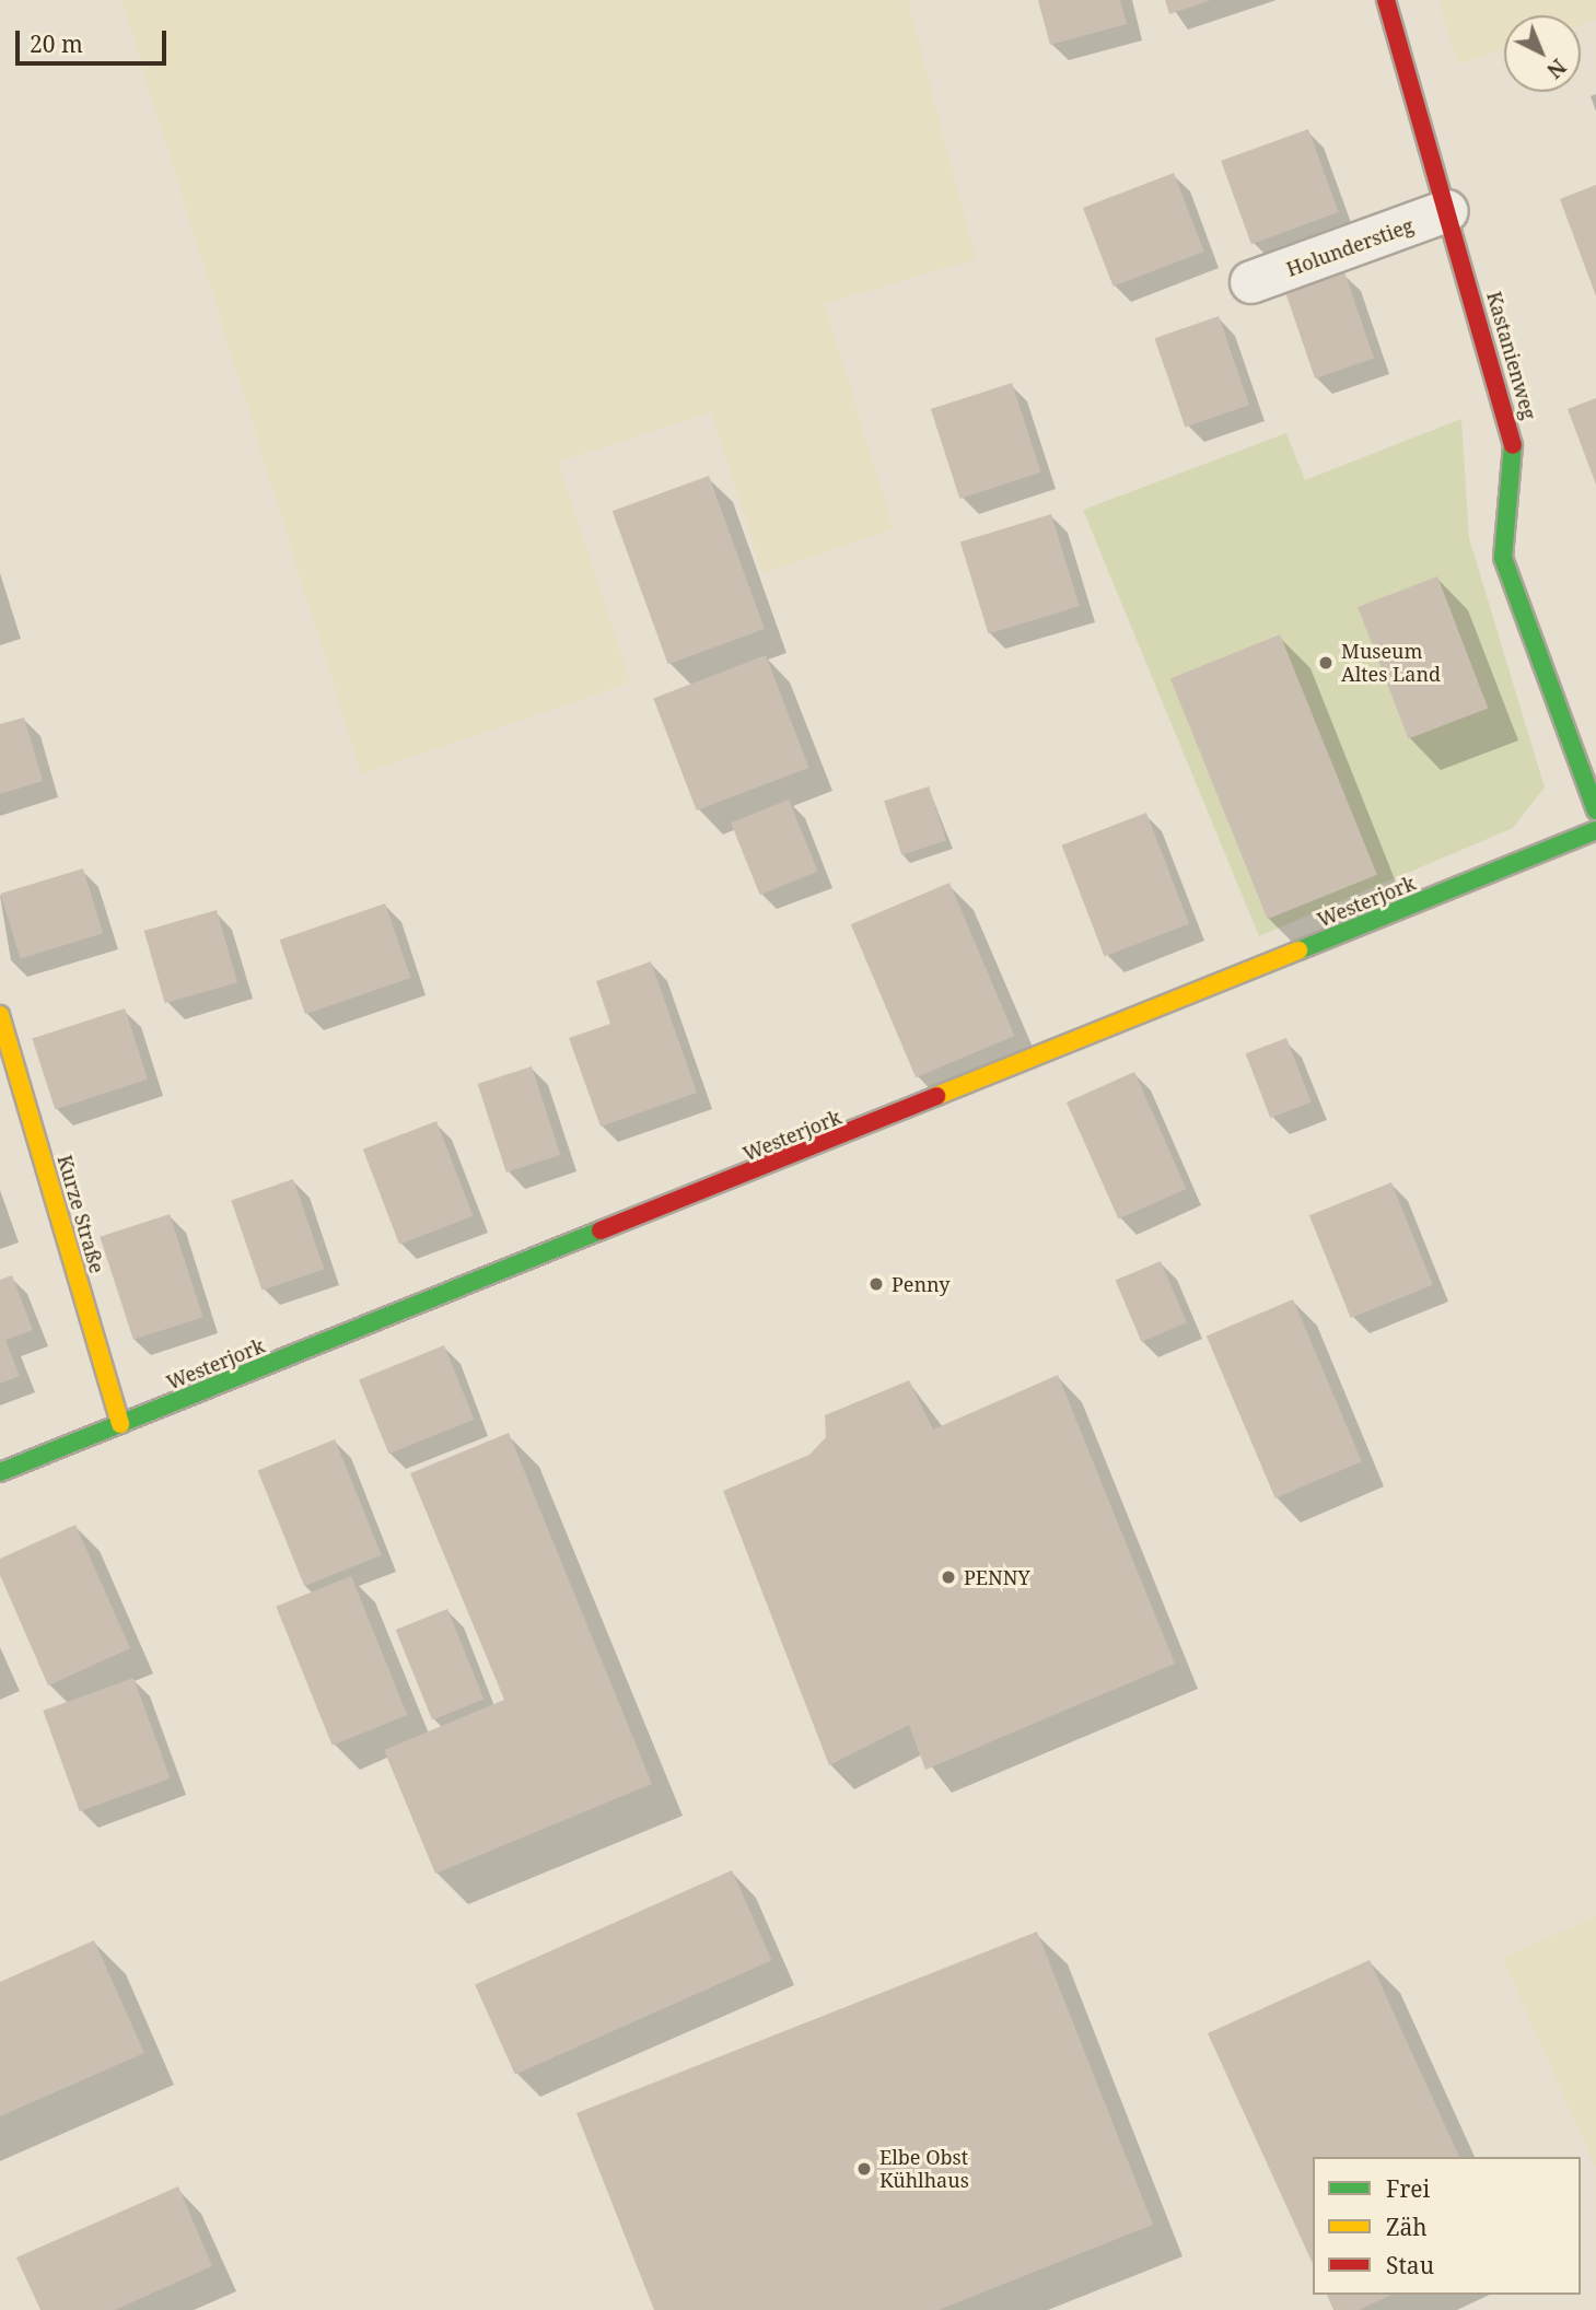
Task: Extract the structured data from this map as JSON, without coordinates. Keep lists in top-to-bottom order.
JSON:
{
  "streets": {
    "main road": ["Kastanienweg", "Westerjork", "Kurze Straße"],
    "street": ["Holunderstieg"]
  },
  "crossings": [
    ["Holunderstieg", "Kastanienweg"],
    ["Westerjork", "Kurze Straße"]
  ],
  "places": [
    "Museum Altes Land",
    "Penny",
    "PENNY",
    "Elbe Obst Kühlhaus"
  ],
  "legend": ["Frei", "Zäh", "Stau"],
  "scale_bar": "20 m",
  "north": "bottom right"
}
